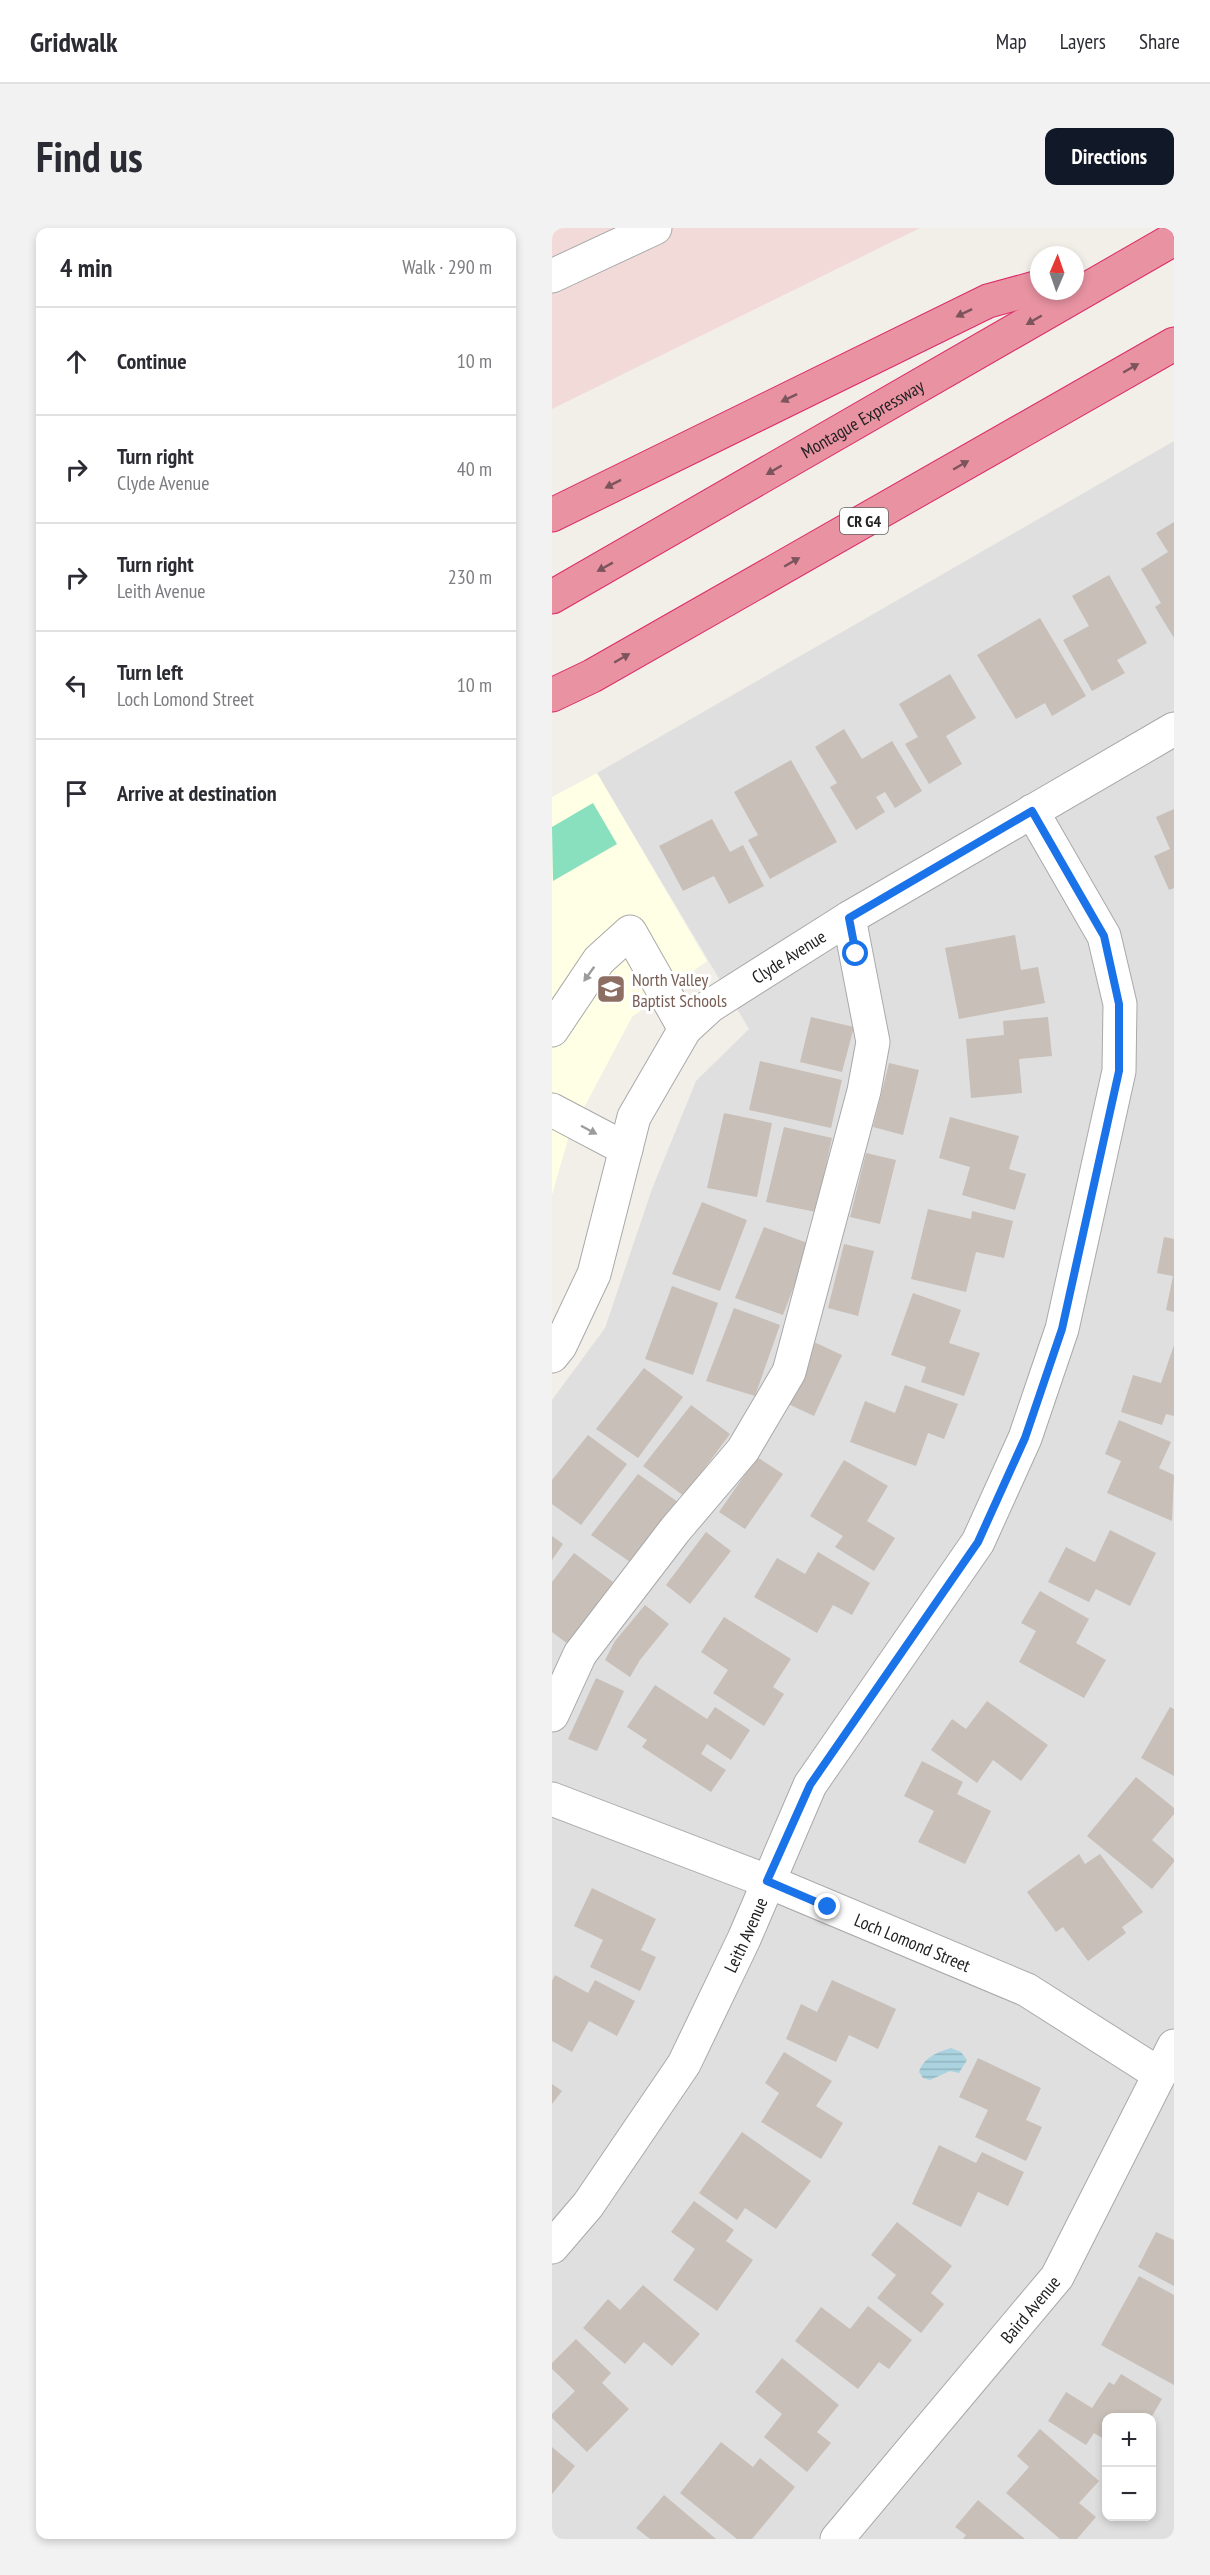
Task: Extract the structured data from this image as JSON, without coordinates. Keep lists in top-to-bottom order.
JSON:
{
  "streets": {
    "highway": ["Montague Expressway", "CR G4"],
    "street": [
      "Clyde Avenue",
      "Leith Avenue",
      "Loch Lomond Street",
      "Baird Avenue"
    ]
  },
  "crossings": [
    ["Clyde Avenue", "Leith Avenue"],
    ["Leith Avenue", "Loch Lomond Street"],
    ["Loch Lomond Street", "Baird Avenue"]
  ],
  "places": {
    "school or university": ["North Valley Baptist Schools"]
  },
  "north": "top",
  "page": {
    "header": "Gridwalk",
    "nav": ["Map", "Layers", "Share"],
    "buttons": "Directions",
    "title": "Find us",
    "heading": ["4 min", "Walk · 290 m"],
    "list": [
      ["Continue", "10 m"],
      ["Turn right", "Clyde Avenue", "40 m"],
      ["Turn right", "Leith Avenue", "230 m"],
      ["Turn left", "Loch Lomond Street", "10 m"],
      "Arrive at destination"
    ],
    "map_buttons": ["+", "−"]
  }
}
